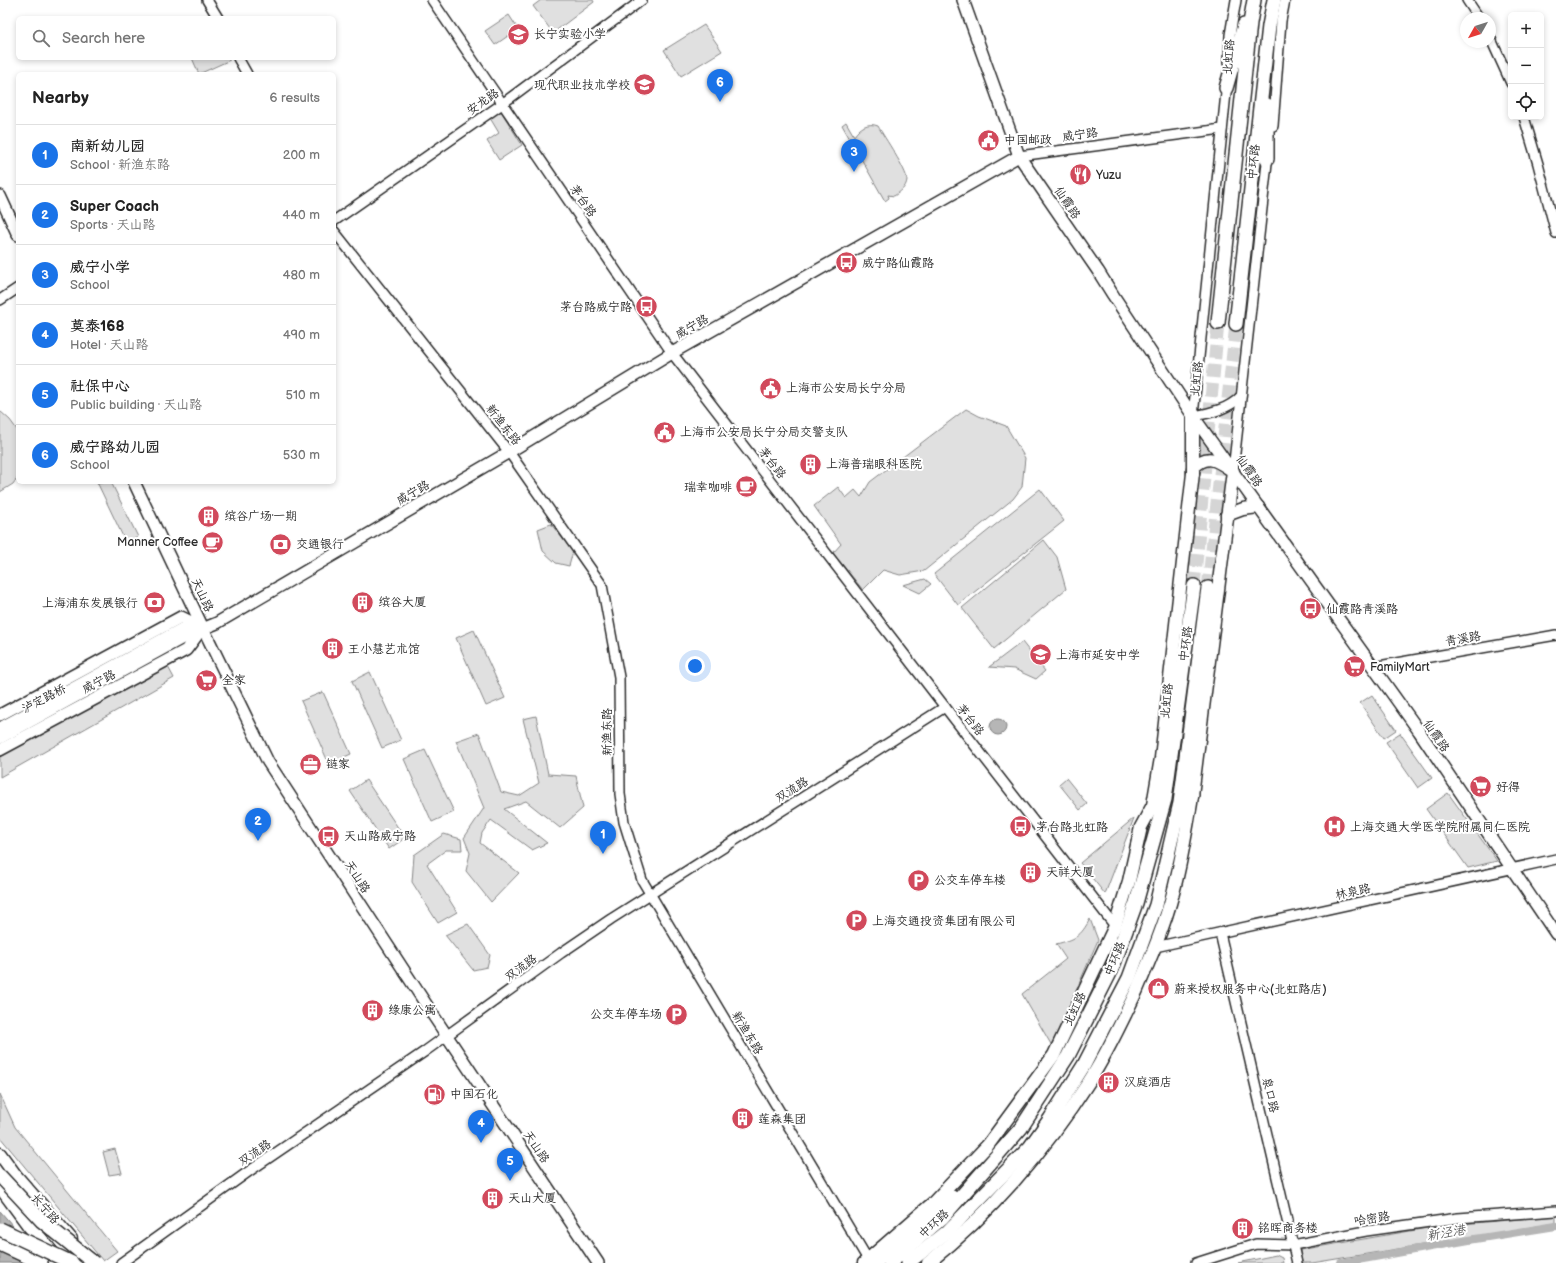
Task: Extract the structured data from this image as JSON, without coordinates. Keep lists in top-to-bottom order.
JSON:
{
  "streets": {
    "highway": ["中环路"],
    "main road": [
      "北虹路",
      "威宁路",
      "仙霞路",
      "天山路",
      "泸定路桥",
      "长宁路"
    ],
    "street": [
      "安龙路",
      "茅台路",
      "新渔东路",
      "青溪路",
      "双流路",
      "林泉路",
      "泉口路",
      "哈密路"
    ]
  },
  "crossings": [
    ["北虹路", "威宁路"],
    ["北虹路", "茅台路"],
    ["北虹路", "仙霞路"],
    ["北虹路", "新渔东路"],
    ["安龙路", "茅台路"],
    ["威宁路", "茅台路"],
    ["威宁路", "仙霞路"],
    ["威宁路", "新渔东路"],
    ["威宁路", "天山路"],
    ["威宁路", "泸定路桥"],
    ["茅台路", "双流路"],
    ["仙霞路", "青溪路"],
    ["仙霞路", "林泉路"],
    ["新渔东路", "双流路"],
    ["天山路", "双流路"],
    ["林泉路", "泉口路"],
    ["泉口路", "哈密路"]
  ],
  "water": ["新泾港"],
  "places": {
    "school or university": ["长宁实验小学", "现代职业技术学校", "上海市延安中学"],
    "public building": ["中国邮政", "上海市公安局长宁分局", "上海市公安局长宁分局交警支队"],
    "restaurant": ["Yuzu"],
    "bus stop": [
      "威宁路仙霞路",
      "茅台路威宁路",
      "仙霞路青溪路",
      "茅台路北虹路",
      "天山路威宁路"
    ],
    "building": [
      "上海普瑞眼科医院",
      "缤谷广场·一期",
      "缤谷大厦",
      "王小慧艺术馆",
      "天祥大厦",
      "绿康公寓",
      "汉庭酒店",
      "莲森集团",
      "天山大厦",
      "铭晖商务楼"
    ],
    "cafe": ["瑞幸咖啡", "Manner Coffee"],
    "bank": ["交通银行", "上海浦东发展银行"],
    "supermarket": ["FamilyMart", "全家", "好得"],
    "office": ["链家"],
    "hospital": ["上海交通大学医学院附属同仁医院"],
    "parking": ["公交车停车楼", "上海交通投资集团有限公司", "公交车停车场"],
    "shop": ["蔚来授权服务中心(北虹路店)"],
    "fuel station": ["中国石化"]
  },
  "north": "bottom left",
  "page": {
    "map_buttons": ["+", "−"],
    "search": "Search here",
    "pins": [
      "6",
      "3",
      "2",
      "1",
      "4",
      "5"
    ],
    "heading": ["Nearby", "6 results"],
    "list": [
      {
        "mark": "1",
        "name": "南新幼儿园",
        "note": "School · 新渔东路",
        "value": "200 m"
      },
      {
        "mark": "2",
        "name": "Super Coach",
        "note": "Sports · 天山路",
        "value": "440 m"
      },
      {
        "mark": "3",
        "name": "威宁小学",
        "note": "School",
        "value": "480 m"
      },
      {
        "mark": "4",
        "name": "莫泰168",
        "note": "Hotel · 天山路",
        "value": "490 m"
      },
      {
        "mark": "5",
        "name": "社保中心",
        "note": "Public building · 天山路",
        "value": "510 m"
      },
      {
        "mark": "6",
        "name": "威宁路幼儿园",
        "note": "School",
        "value": "530 m"
      }
    ]
  }
}
